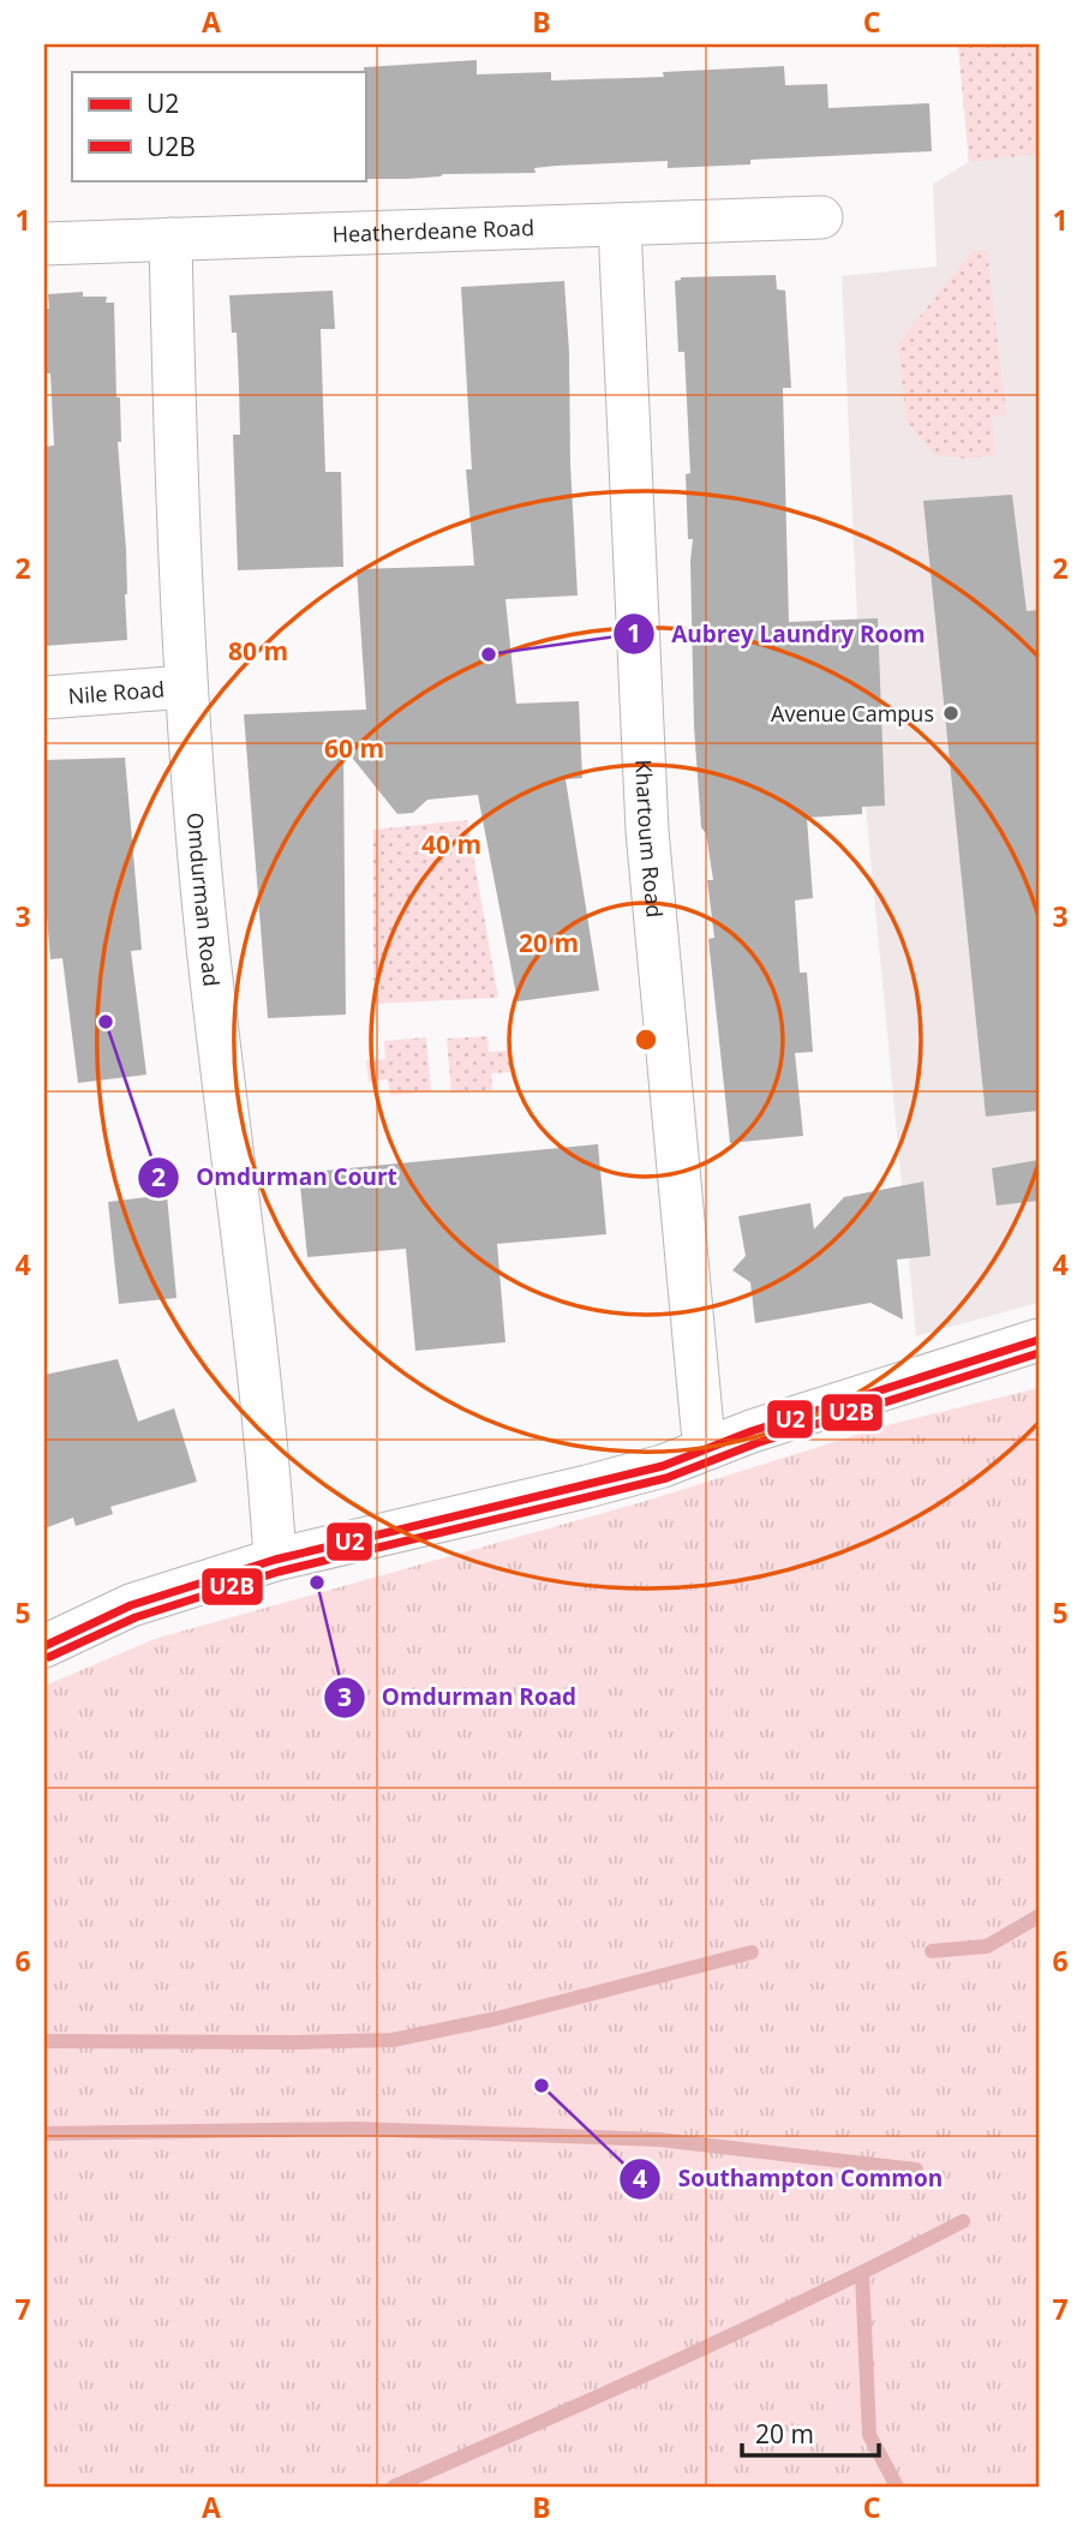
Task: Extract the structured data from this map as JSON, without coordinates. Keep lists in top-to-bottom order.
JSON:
{
  "streets": {
    "street": [
      "Heatherdeane Road",
      "Nile Road",
      "Khartoum Road",
      "Omdurman Road"
    ]
  },
  "crossings": [
    ["Heatherdeane Road", "Khartoum Road"],
    ["Heatherdeane Road", "Omdurman Road"],
    ["Nile Road", "Omdurman Road"]
  ],
  "places": [
    "Aubrey Laundry Room",
    "Avenue Campus",
    "Omdurman Court",
    "Omdurman Road",
    "Southampton Common"
  ],
  "lines": ["transit line U2", "transit line U2B"],
  "legend": ["U2", "U2B"],
  "scale_bar": "20 m",
  "grid": {
    "columns": ["A", "B", "C"],
    "rows": [
      "1",
      "2",
      "3",
      "4",
      "5",
      "6",
      "7"
    ]
  },
  "rings": [
    "80 m",
    "60 m",
    "40 m",
    "20 m"
  ]
}
